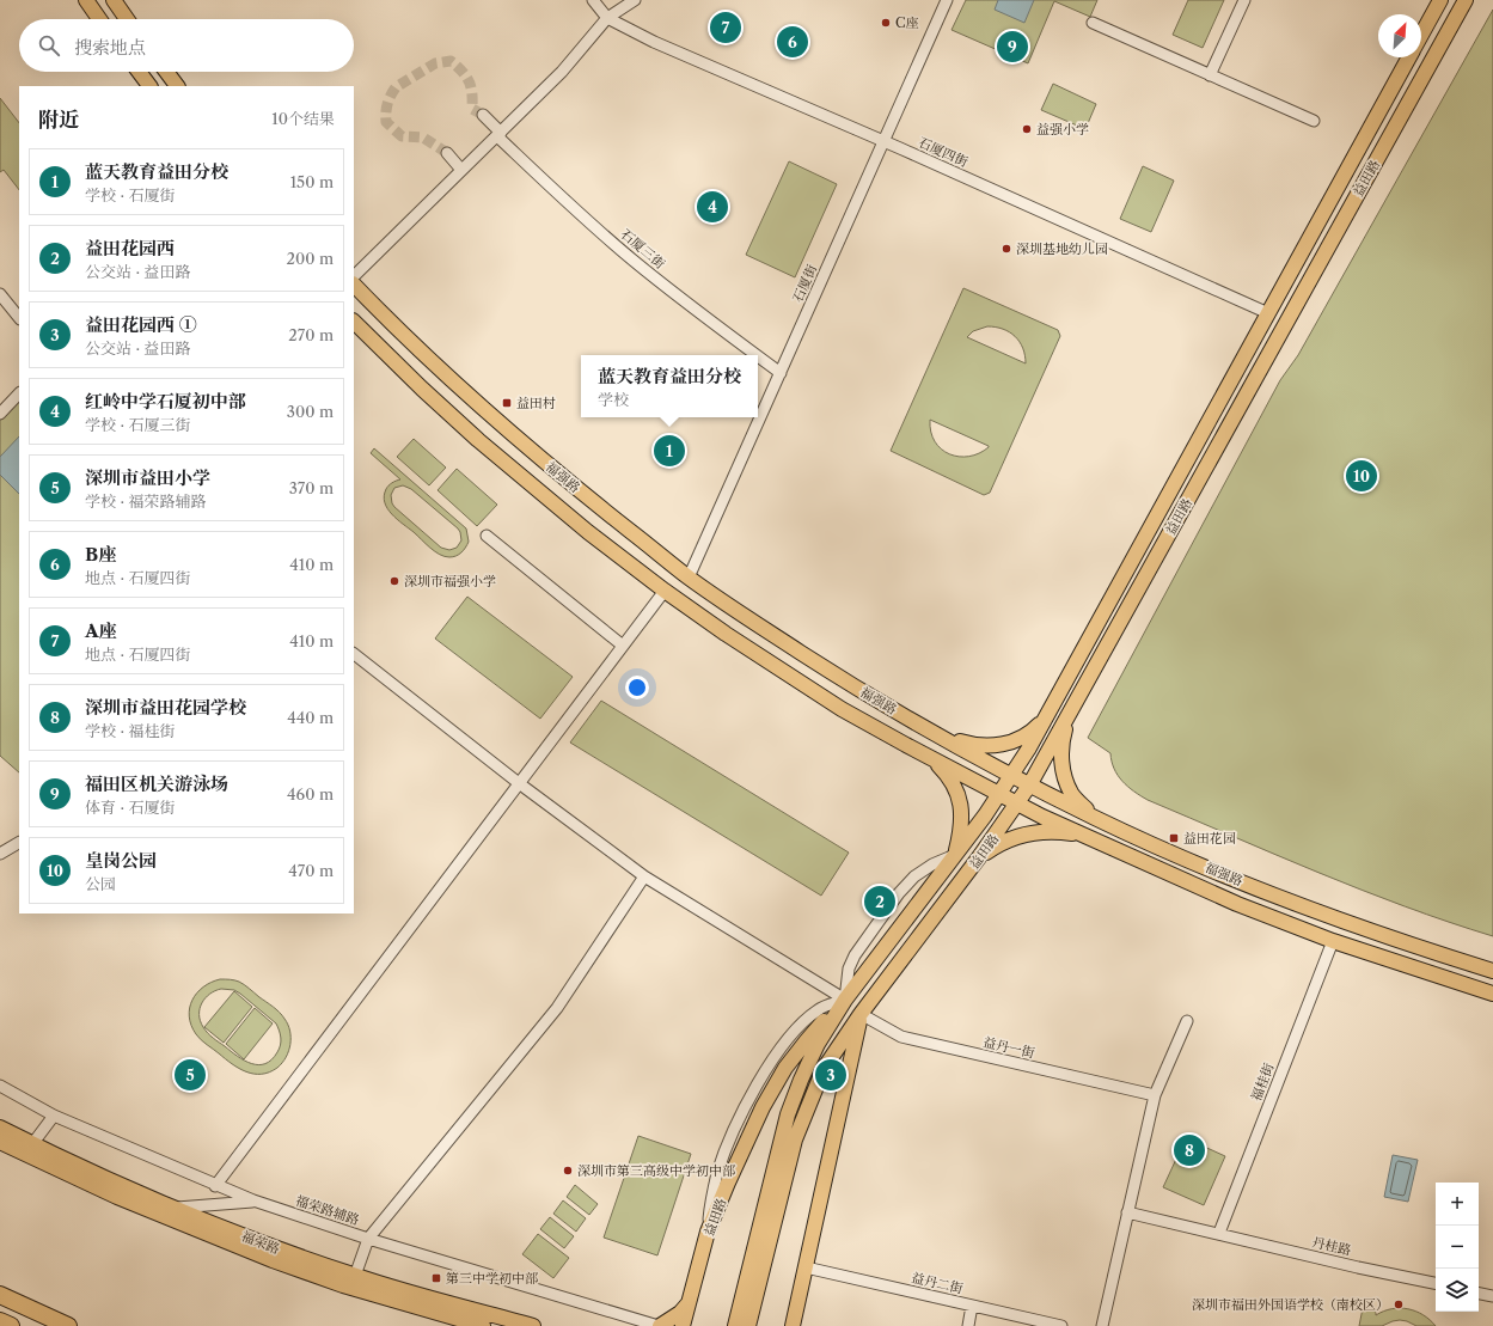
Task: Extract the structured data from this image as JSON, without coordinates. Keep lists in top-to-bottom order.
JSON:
{
  "streets": {
    "main road": ["益田路", "福强路", "福荣路"],
    "street": [
      "石厦四街",
      "石厦三街",
      "石厦街",
      "益丹一街",
      "福桂街",
      "福荣路辅路",
      "丹桂路",
      "益丹二街"
    ]
  },
  "crossings": [
    ["石厦四街", "益田路"],
    ["石厦四街", "石厦街"],
    ["益田路", "福强路"],
    ["益田路", "益丹一街"],
    ["益田路", "益丹二街"],
    ["石厦三街", "石厦街"],
    ["石厦街", "福强路"],
    ["福强路", "福桂街"],
    ["福桂街", "丹桂路"]
  ],
  "places": {
    "other": [
      "C座",
      "益强小学",
      "深圳基地幼儿园",
      "深圳市福强小学",
      "深圳市第三高级中学初中部",
      "深圳市福田外国语学校（南校区）"
    ],
    "transit": ["益田村", "益田花园", "第三中学初中部"]
  },
  "north": "top right",
  "page": {
    "pins": [
      "7",
      "6",
      "9",
      "4",
      "1",
      "10",
      "2",
      "3",
      "5",
      "8"
    ],
    "search": "搜索地点",
    "heading": ["附近", "10个结果"],
    "list": [
      {
        "mark": "1",
        "name": "蓝天教育益田分校",
        "note": "学校 · 石厦街",
        "value": "150 m"
      },
      {
        "mark": "2",
        "name": "益田花园西",
        "note": "公交站 · 益田路",
        "value": "200 m"
      },
      {
        "mark": "3",
        "name": "益田花园西 ①",
        "note": "公交站 · 益田路",
        "value": "270 m"
      },
      {
        "mark": "4",
        "name": "红岭中学石厦初中部",
        "note": "学校 · 石厦三街",
        "value": "300 m"
      },
      {
        "mark": "5",
        "name": "深圳市益田小学",
        "note": "学校 · 福荣路辅路",
        "value": "370 m"
      },
      {
        "mark": "6",
        "name": "B座",
        "note": "地点 · 石厦四街",
        "value": "410 m"
      },
      {
        "mark": "7",
        "name": "A座",
        "note": "地点 · 石厦四街",
        "value": "410 m"
      },
      {
        "mark": "8",
        "name": "深圳市益田花园学校",
        "note": "学校 · 福桂街",
        "value": "440 m"
      },
      {
        "mark": "9",
        "name": "福田区机关游泳场",
        "note": "体育 · 石厦街",
        "value": "460 m"
      },
      {
        "mark": "10",
        "name": "皇岗公园",
        "note": "公园",
        "value": "470 m"
      }
    ],
    "popup": ["蓝天教育益田分校", "学校"],
    "map_buttons": ["+", "−"]
  }
}
